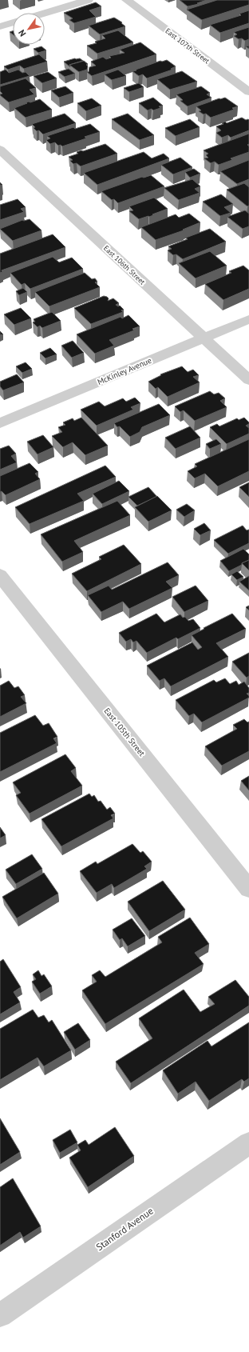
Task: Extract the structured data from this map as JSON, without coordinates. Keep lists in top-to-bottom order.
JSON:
{
  "streets": {
    "street": [
      "East 107th Street",
      "East 106th Street",
      "McKinley Avenue",
      "East 105th Street",
      "Stanford Avenue"
    ]
  },
  "crossings": [
    ["East 106th Street", "McKinley Avenue"]
  ],
  "north": "bottom left"
}
